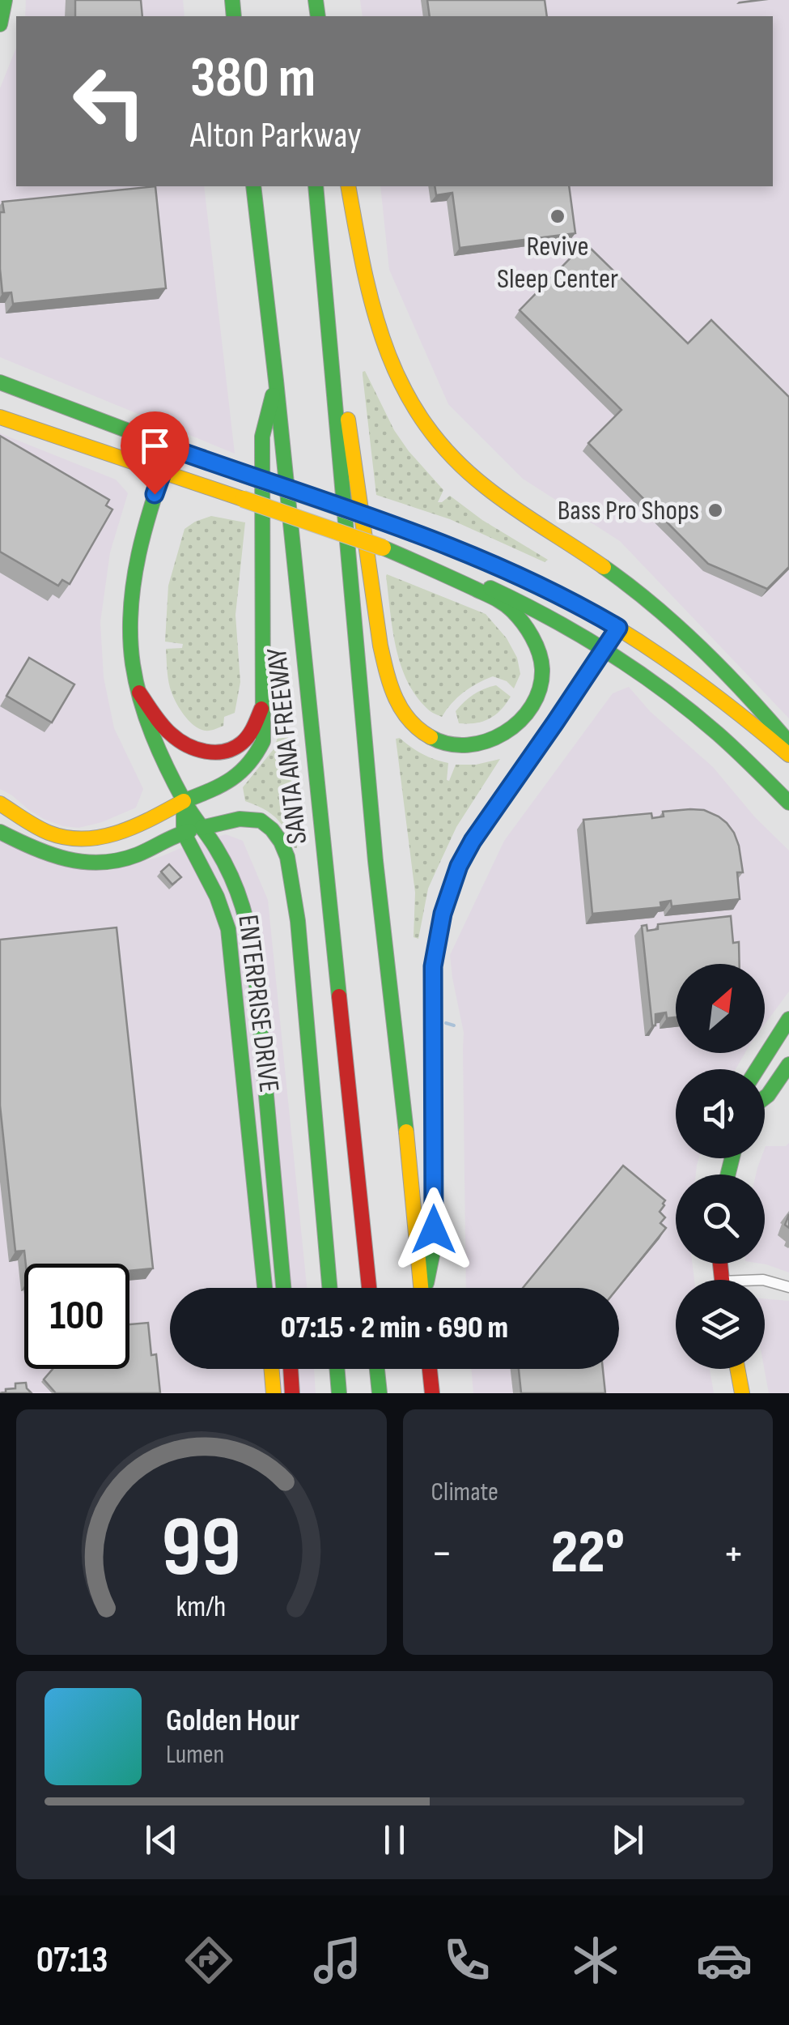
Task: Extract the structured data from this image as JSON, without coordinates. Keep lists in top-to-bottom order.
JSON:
{
  "streets": {
    "main road": ["SANTA ANA FREEWAY", "ENTERPRISE DRIVE"]
  },
  "places": ["Revive Sleep Center", "Bass Pro Shops"],
  "north": "top right",
  "page": {
    "turn": ["380 m", "Alton Parkway"],
    "limit": "100",
    "trip": "07:15 · 2 min · 690 m",
    "tile": "Climate",
    "heat": ["−", "22°", "+"],
    "song": ["Golden Hour", "Lumen"],
    "tabs": "07:13",
    "gauge": ["99", "km/h"]
  }
}
